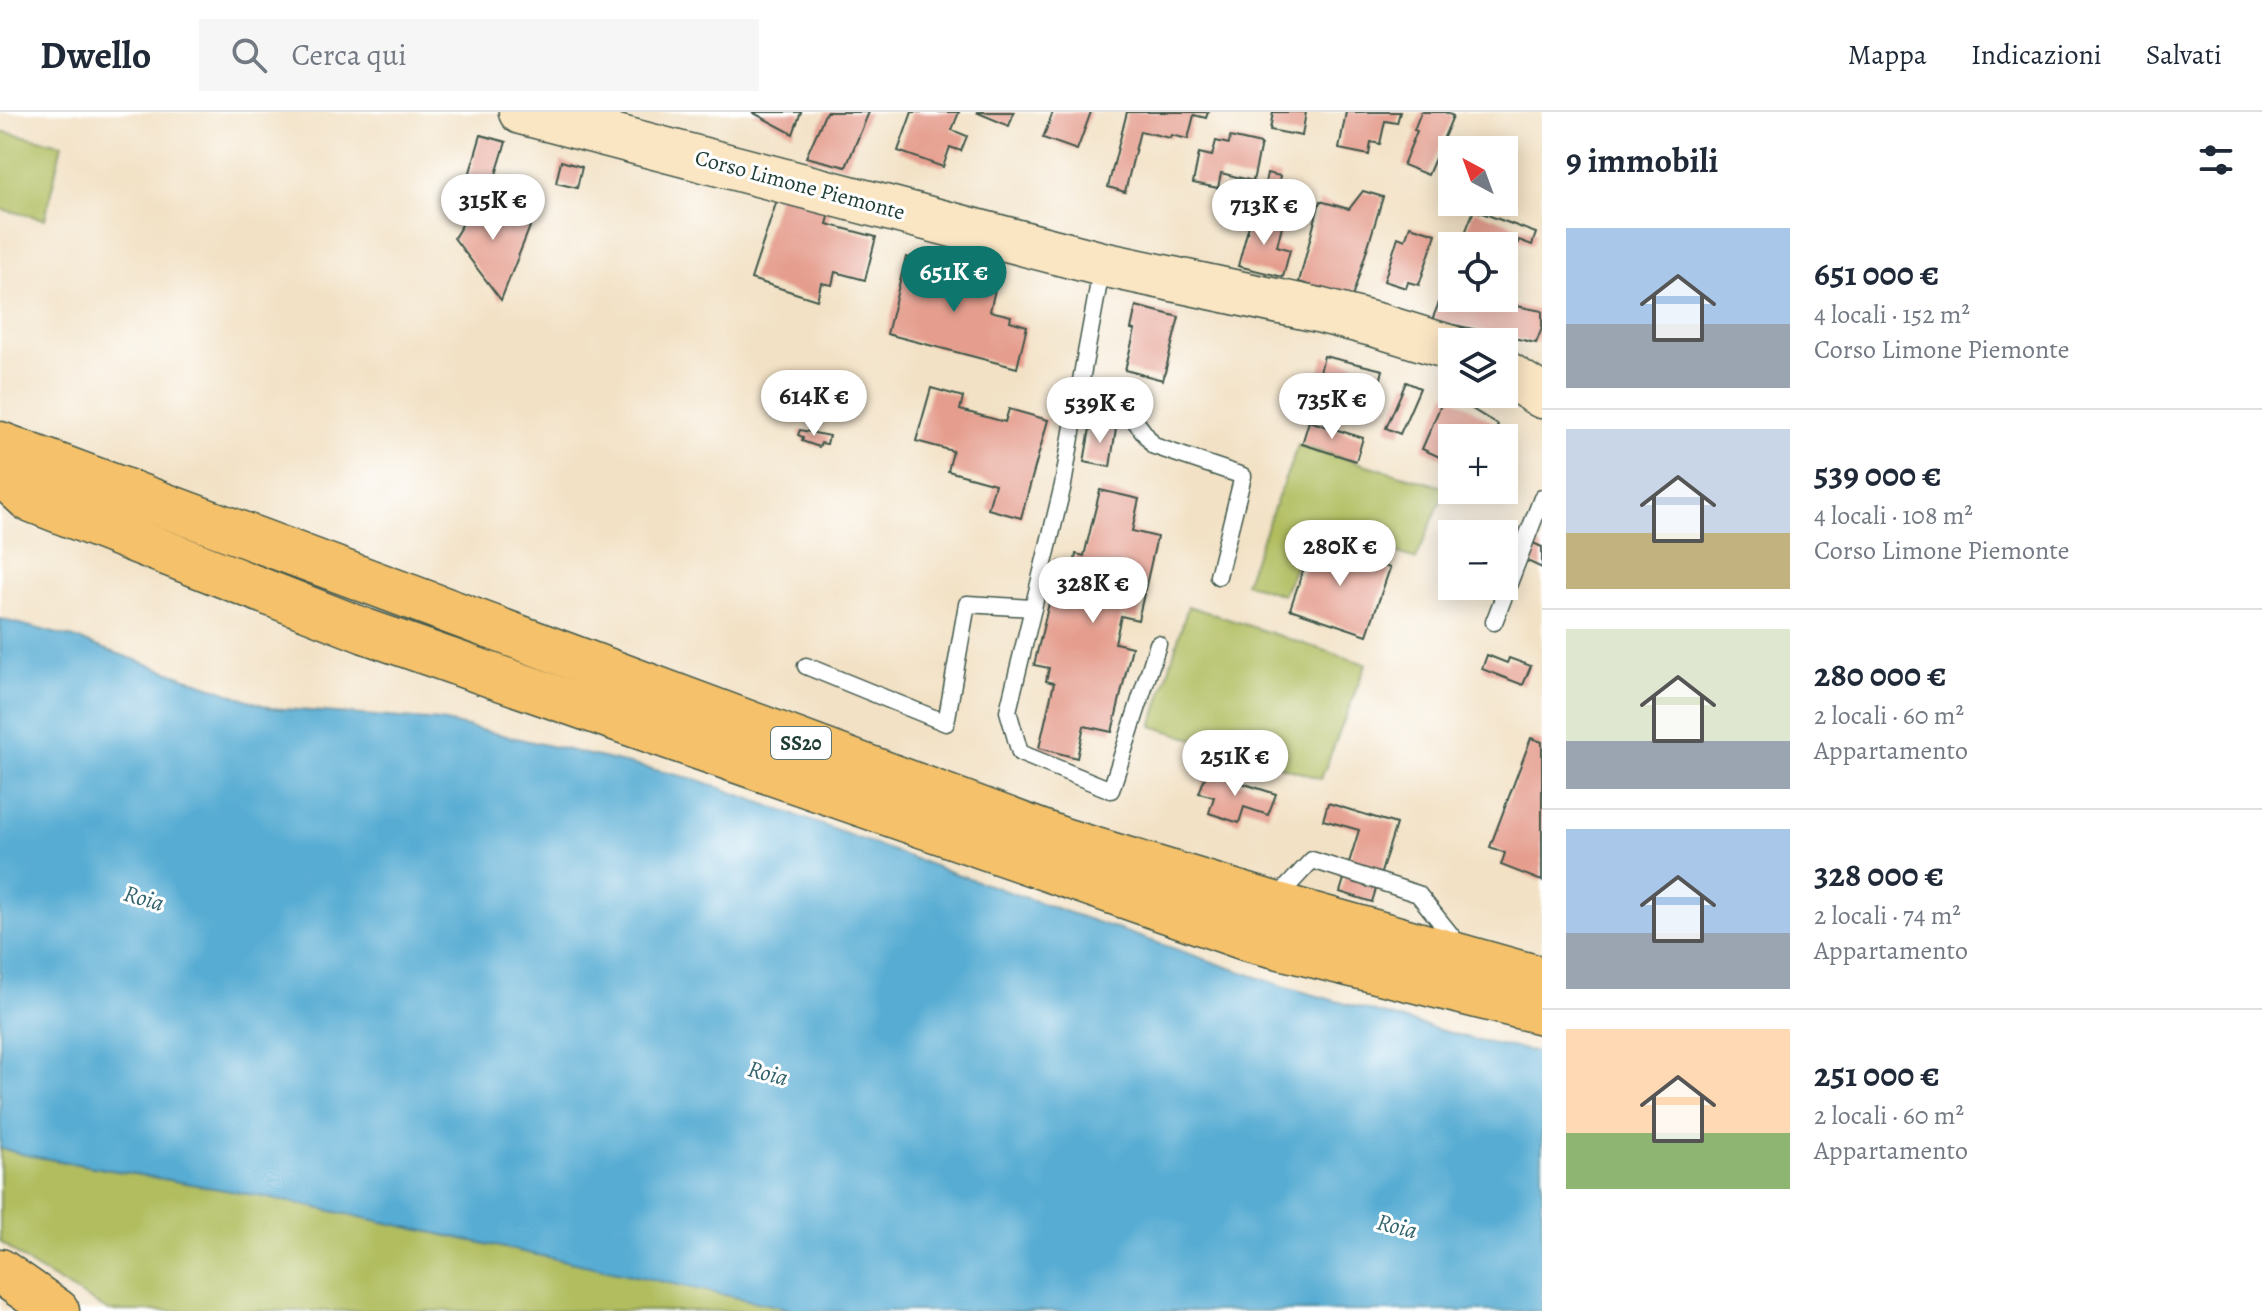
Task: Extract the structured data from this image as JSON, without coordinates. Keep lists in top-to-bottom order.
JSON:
{
  "streets": {
    "main road": ["Corso Limone Piemonte", "SS20"]
  },
  "water": ["Roia"],
  "north": "top left",
  "page": {
    "header": "Dwello",
    "search": "Cerca qui",
    "nav": ["Mappa", "Indicazioni", "Salvati"],
    "heading": "9 immobili",
    "map_buttons": ["+", "−"],
    "price": [
      "315K €",
      "713K €",
      "651K €",
      "614K €",
      "735K €",
      "539K €",
      "280K €",
      "328K €",
      "251K €"
    ],
    "list": [
      {
        "name": "651 000 €",
        "note": "4 locali · 152 m² · Corso Limone Piemonte"
      },
      {
        "name": "539 000 €",
        "note": "4 locali · 108 m² · Corso Limone Piemonte"
      },
      {
        "name": "280 000 €",
        "note": "2 locali · 60 m² · Appartamento"
      },
      {
        "name": "328 000 €",
        "note": "2 locali · 74 m² · Appartamento"
      },
      {
        "name": "251 000 €",
        "note": "2 locali · 60 m² · Appartamento"
      }
    ]
  }
}
